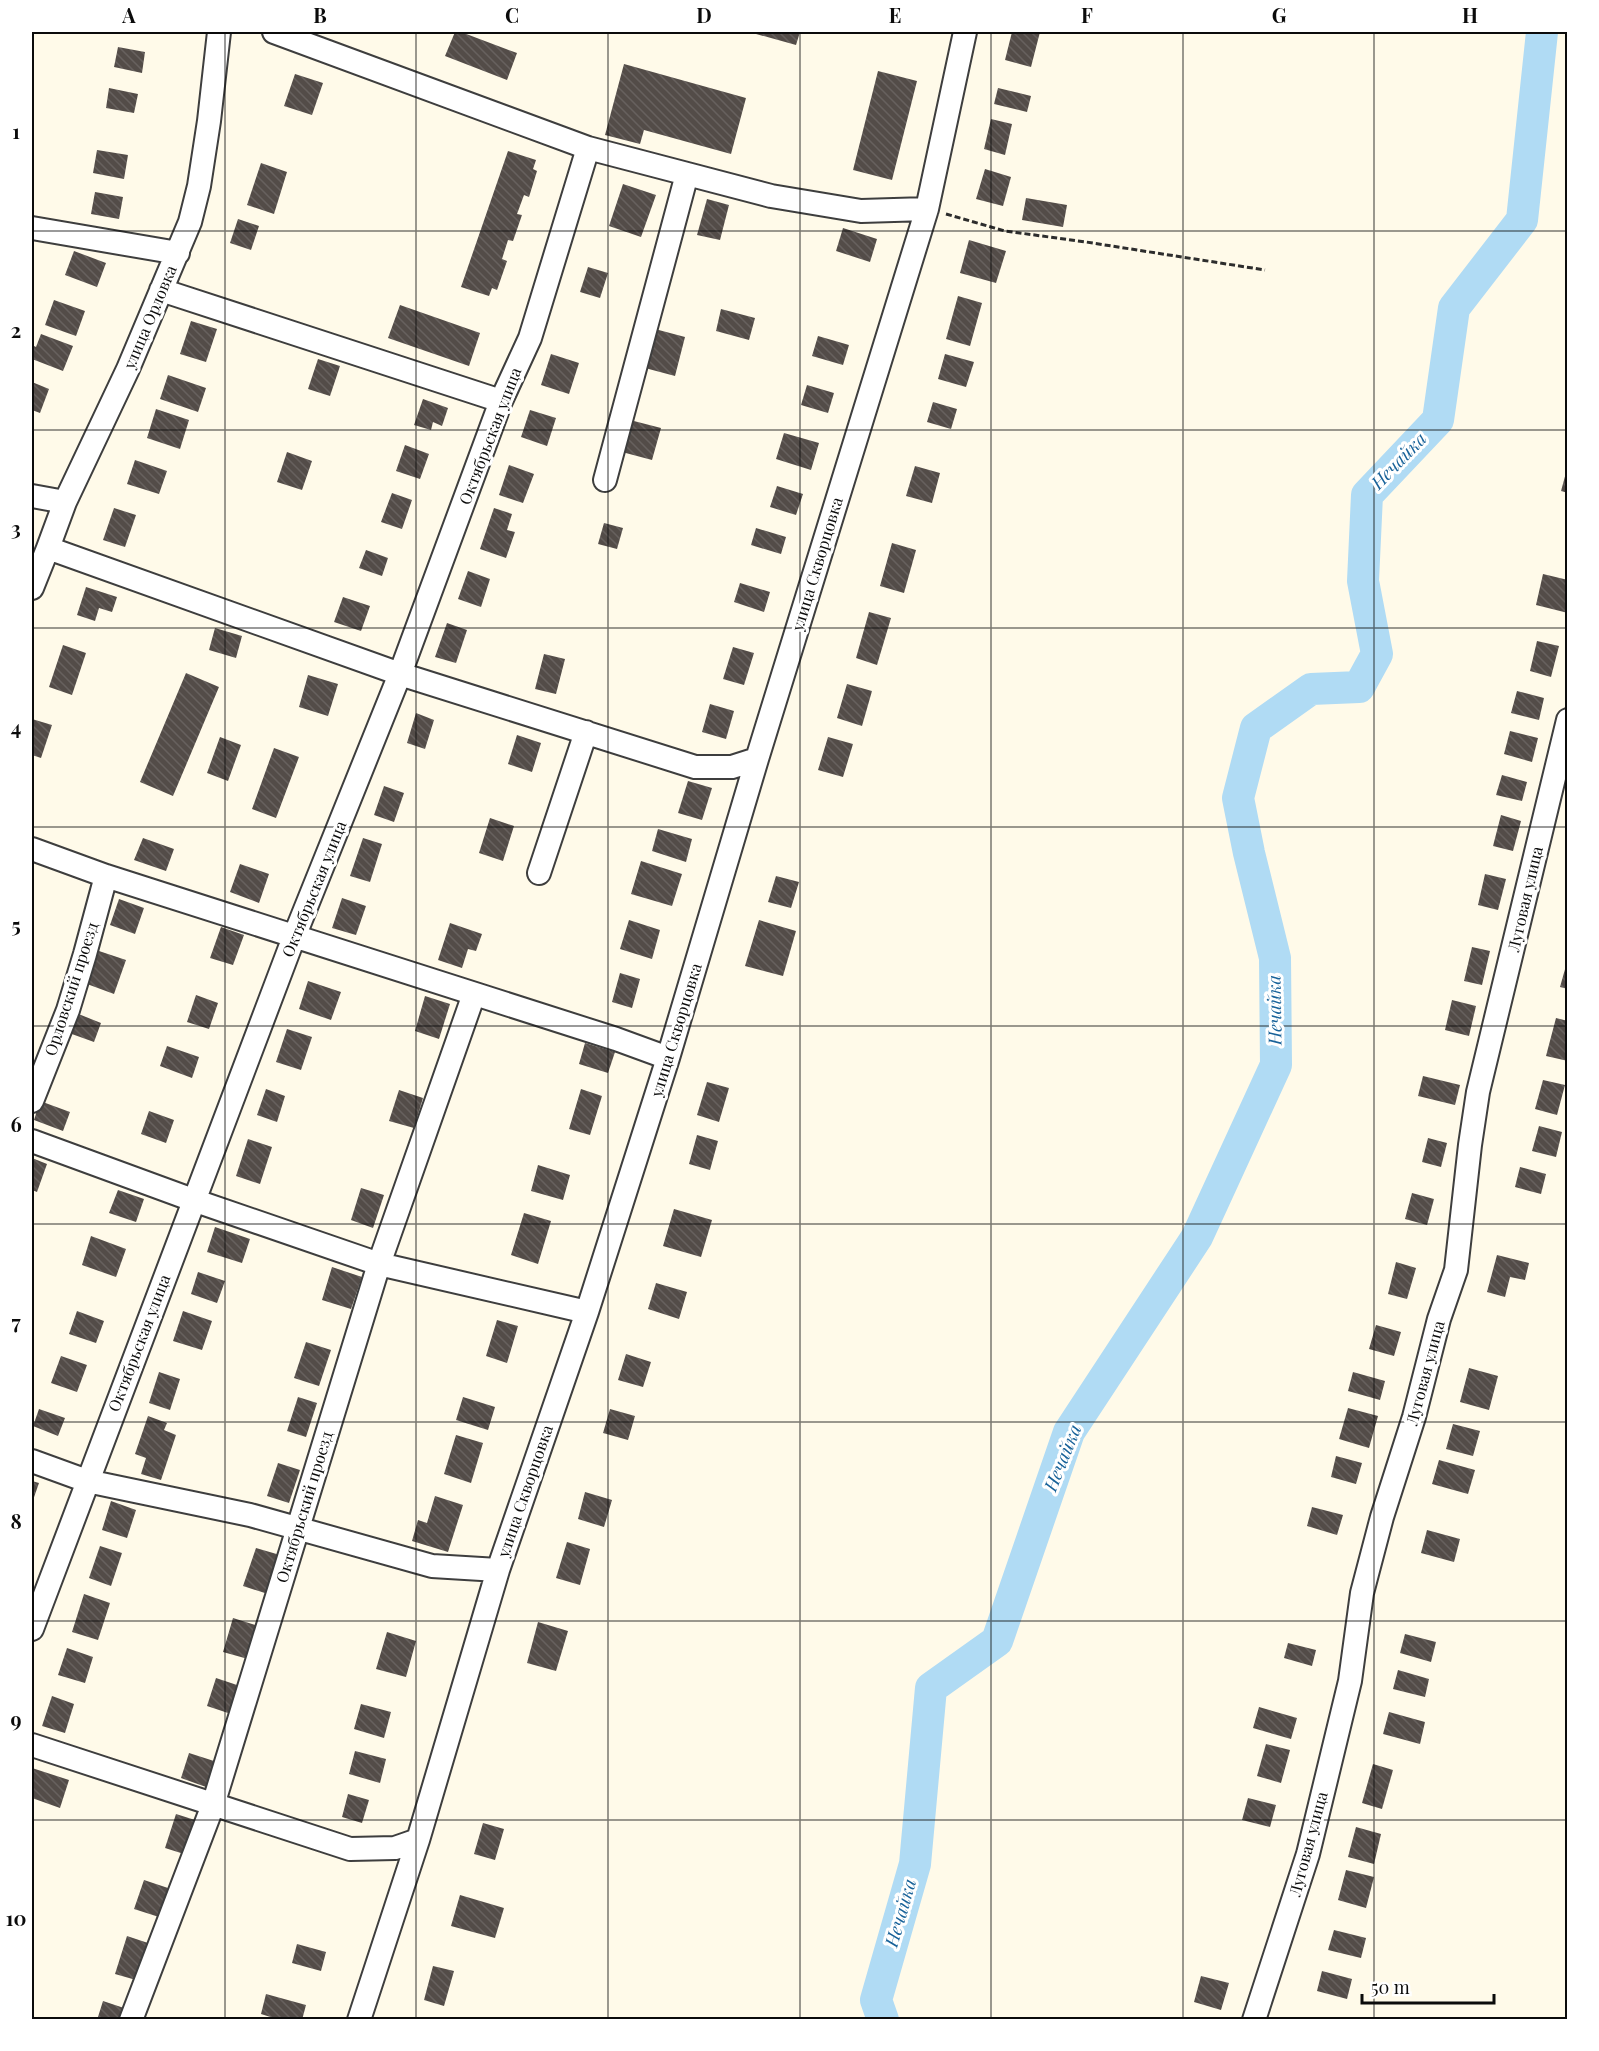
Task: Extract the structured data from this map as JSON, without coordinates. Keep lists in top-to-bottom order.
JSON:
{
  "streets": {
    "street": [
      "улица Орловка",
      "Октябрьская улица",
      "улица Скворцовка",
      "Луговая улица",
      "Орловский проезд",
      "Октябрьский проезд"
    ]
  },
  "water": ["Нечайка"],
  "scale_bar": "50 m",
  "grid": {
    "columns": [
      "A",
      "B",
      "C",
      "D",
      "E",
      "F",
      "G",
      "H"
    ],
    "rows": [
      "1",
      "2",
      "3",
      "4",
      "5",
      "6",
      "7",
      "8",
      "9",
      "10"
    ]
  }
}
